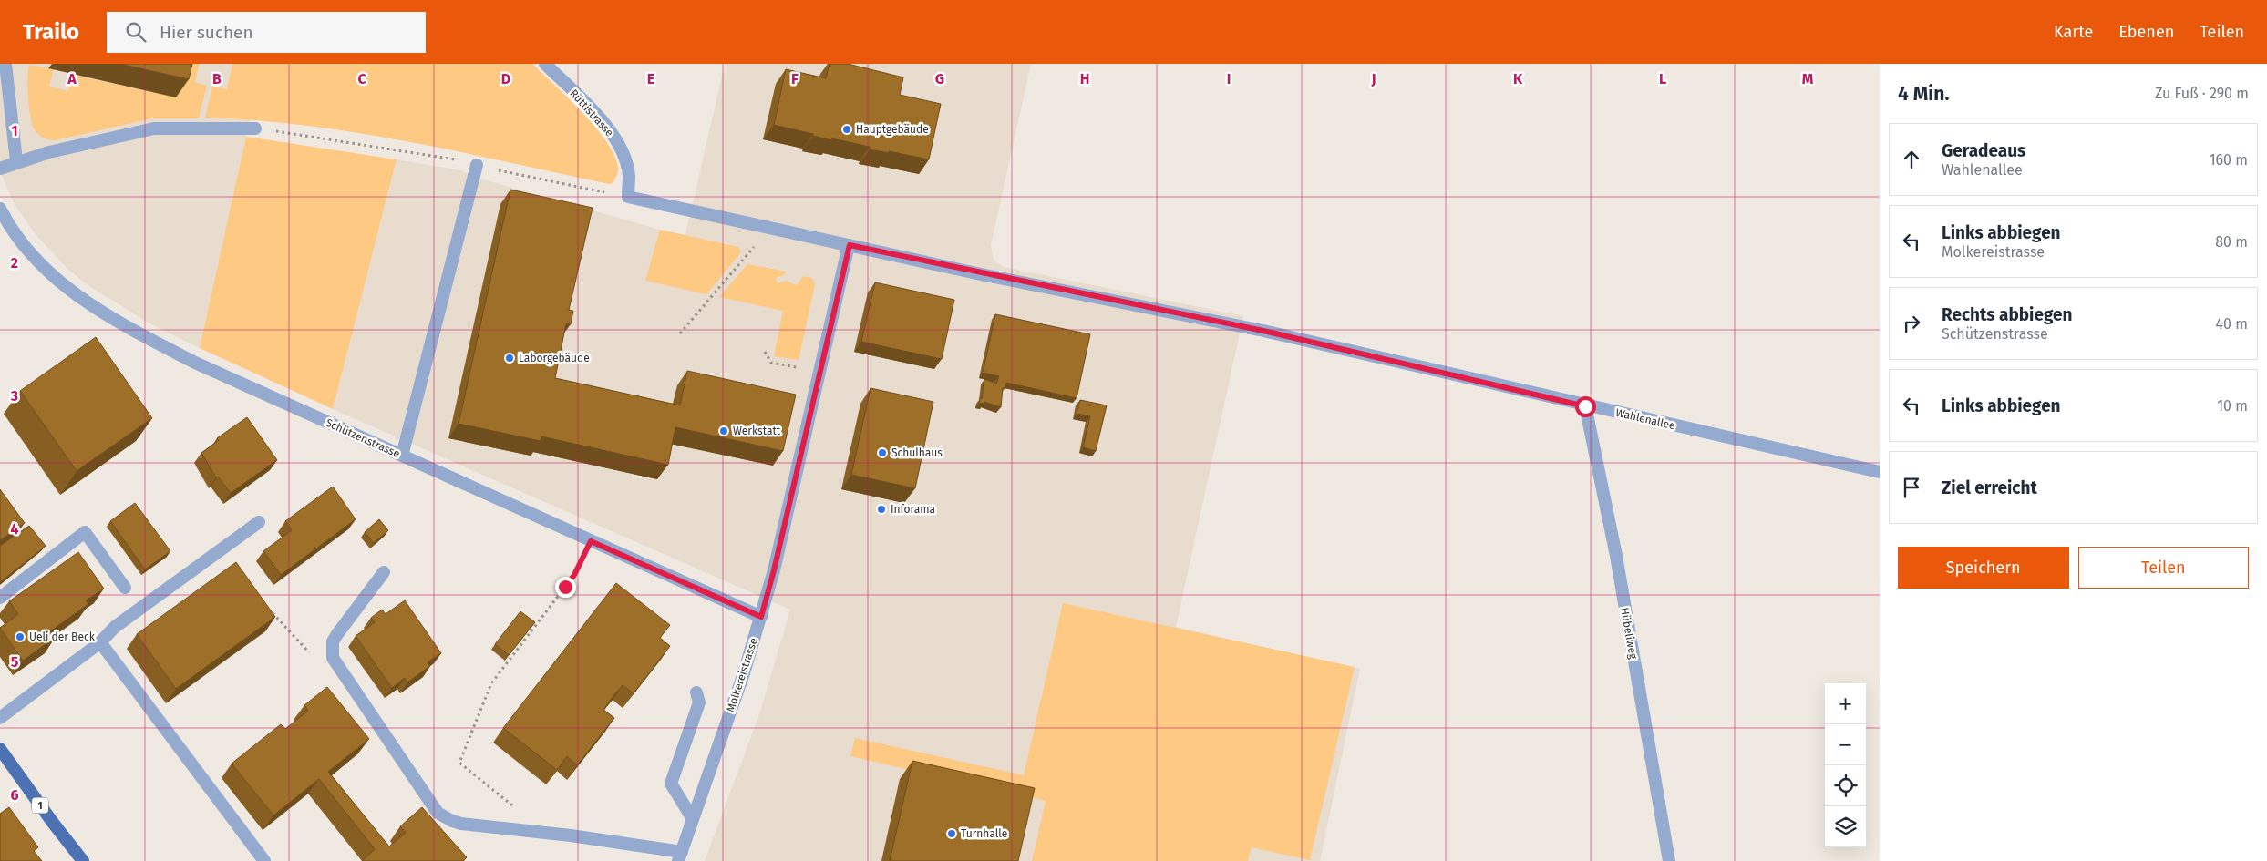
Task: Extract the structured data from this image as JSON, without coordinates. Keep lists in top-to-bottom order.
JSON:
{
  "streets": {
    "main road": ["1"],
    "street": [
      "Rüttistrasse",
      "Wahlenallee",
      "Schützenstrasse",
      "Hübeliweg",
      "Molkereistrasse"
    ]
  },
  "crossings": [
    ["Rüttistrasse", "Wahlenallee"],
    ["Wahlenallee", "Hübeliweg"],
    ["Wahlenallee", "Molkereistrasse"],
    ["Schützenstrasse", "Molkereistrasse"]
  ],
  "places": [
    "Hauptgebäude",
    "Laborgebäude",
    "Werkstatt",
    "Schulhaus",
    "Inforama",
    "Ueli der Beck",
    "Turnhalle"
  ],
  "page": {
    "header": "Trailo",
    "search": "Hier suchen",
    "nav": ["Karte", "Ebenen", "Teilen"],
    "heading": ["4 Min.", "Zu Fuß · 290 m"],
    "list": [
      ["Geradeaus", "Wahlenallee", "160 m"],
      ["Links abbiegen", "Molkereistrasse", "80 m"],
      ["Rechts abbiegen", "Schützenstrasse", "40 m"],
      ["Links abbiegen", "10 m"],
      "Ziel erreicht"
    ],
    "buttons": ["Speichern", "Teilen"],
    "map_buttons": ["+", "−"]
  },
  "grid": {
    "columns": [
      "A",
      "B",
      "C",
      "D",
      "E",
      "F",
      "G",
      "H",
      "I",
      "J",
      "K",
      "L",
      "M"
    ],
    "rows": [
      "1",
      "2",
      "3",
      "4",
      "5",
      "6"
    ]
  }
}
